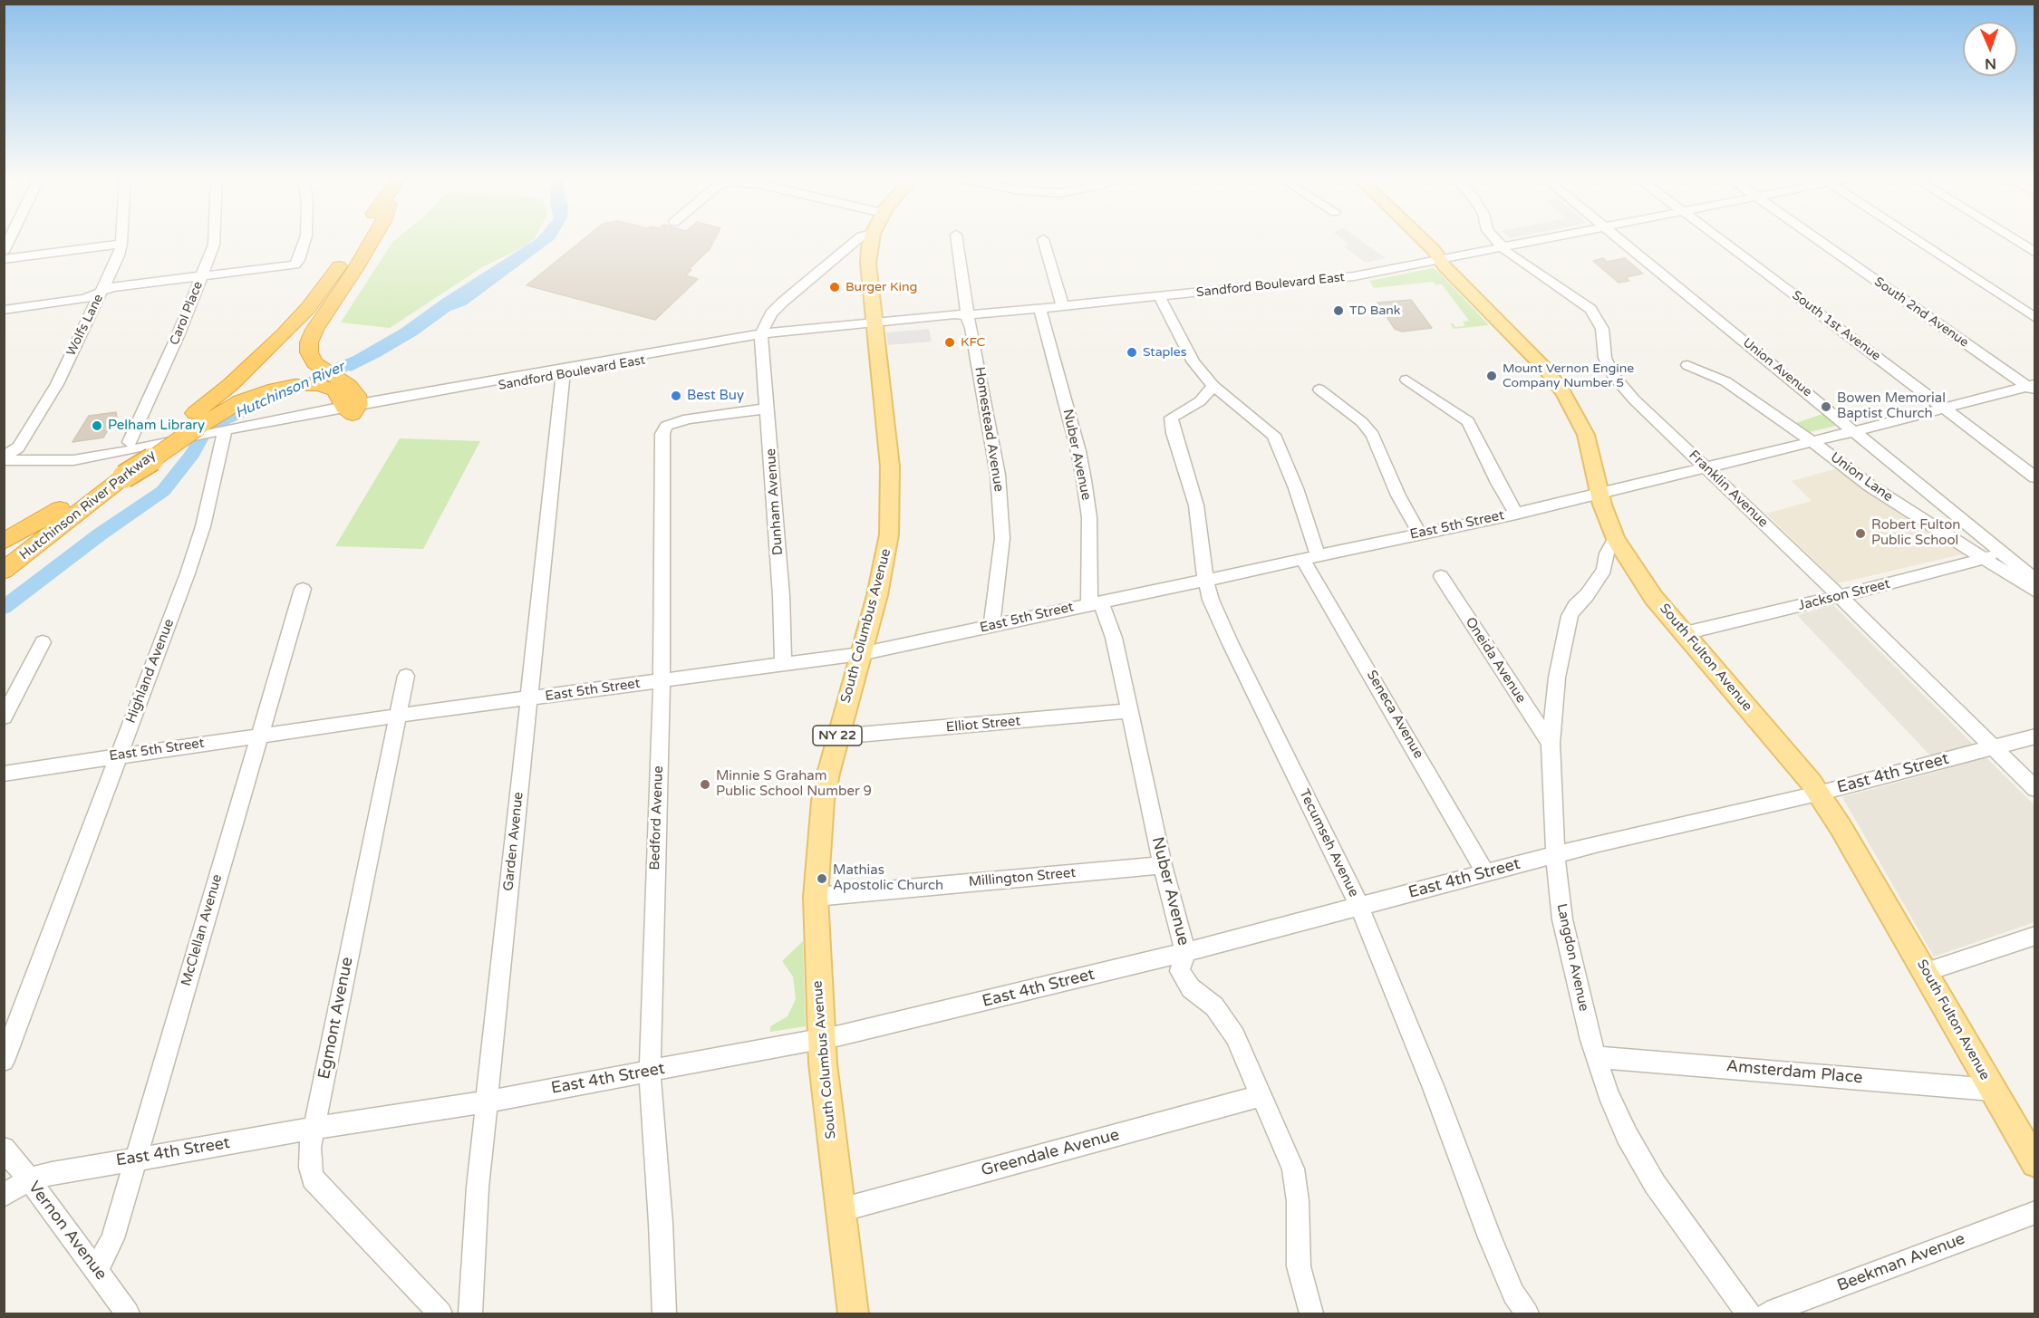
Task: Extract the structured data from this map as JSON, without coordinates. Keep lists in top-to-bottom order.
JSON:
{
  "streets": {
    "highway": ["Hutchinson River Parkway"],
    "main road": ["South Columbus Avenue", "South Fulton Avenue", "NY 22"],
    "street": [
      "Sandford Boulevard East",
      "South 2nd Avenue",
      "Carol Place",
      "Wolfs Lane",
      "South 1st Avenue",
      "Union Avenue",
      "Homestead Avenue",
      "Nuber Avenue",
      "Union Lane",
      "Franklin Avenue",
      "Dunham Avenue",
      "East 5th Street",
      "Jackson Street",
      "Oneida Avenue",
      "Highland Avenue",
      "Seneca Avenue",
      "Elliot Street",
      "East 4th Street",
      "Bedford Avenue",
      "Garden Avenue",
      "Tecumseh Avenue",
      "Millington Street",
      "McClellan Avenue",
      "Langdon Avenue",
      "Egmont Avenue",
      "Amsterdam Place",
      "Greendale Avenue",
      "Vernon Avenue",
      "Beekman Avenue"
    ]
  },
  "crossings": [
    ["Sandford Boulevard East", "Wolfs Lane"],
    ["Sandford Boulevard East", "Homestead Avenue"],
    ["Sandford Boulevard East", "Nuber Avenue"],
    ["Sandford Boulevard East", "Franklin Avenue"],
    ["Sandford Boulevard East", "Dunham Avenue"],
    ["Sandford Boulevard East", "South Columbus Avenue"],
    ["Sandford Boulevard East", "South Fulton Avenue"],
    ["Sandford Boulevard East", "Highland Avenue"],
    ["Sandford Boulevard East", "Seneca Avenue"],
    ["Sandford Boulevard East", "Garden Avenue"],
    ["South 2nd Avenue", "East 5th Street"],
    ["South 1st Avenue", "East 5th Street"],
    ["Union Avenue", "East 5th Street"],
    ["Union Avenue", "Jackson Street"],
    ["Homestead Avenue", "East 5th Street"],
    ["Nuber Avenue", "East 5th Street"],
    ["Nuber Avenue", "Elliot Street"],
    ["Nuber Avenue", "East 4th Street"],
    ["Nuber Avenue", "Millington Street"],
    ["Nuber Avenue", "Greendale Avenue"],
    ["Union Lane", "East 5th Street"],
    ["Union Lane", "Jackson Street"],
    ["Franklin Avenue", "East 5th Street"],
    ["Franklin Avenue", "Jackson Street"],
    ["Franklin Avenue", "East 4th Street"],
    ["Dunham Avenue", "East 5th Street"],
    ["Dunham Avenue", "Bedford Avenue"],
    ["East 5th Street", "South Columbus Avenue"],
    ["East 5th Street", "South Fulton Avenue"],
    ["East 5th Street", "Highland Avenue"],
    ["East 5th Street", "Seneca Avenue"],
    ["East 5th Street", "Bedford Avenue"],
    ["East 5th Street", "Garden Avenue"],
    ["East 5th Street", "Tecumseh Avenue"],
    ["East 5th Street", "McClellan Avenue"],
    ["East 5th Street", "Egmont Avenue"],
    ["Jackson Street", "South Fulton Avenue"],
    ["South Columbus Avenue", "Elliot Street"],
    ["South Columbus Avenue", "East 4th Street"],
    ["South Columbus Avenue", "Millington Street"],
    ["South Columbus Avenue", "Greendale Avenue"],
    ["South Fulton Avenue", "East 4th Street"],
    ["South Fulton Avenue", "Langdon Avenue"],
    ["South Fulton Avenue", "Amsterdam Place"],
    ["Oneida Avenue", "Langdon Avenue"],
    ["Seneca Avenue", "East 4th Street"],
    ["Seneca Avenue", "Tecumseh Avenue"],
    ["East 4th Street", "Bedford Avenue"],
    ["East 4th Street", "Garden Avenue"],
    ["East 4th Street", "Tecumseh Avenue"],
    ["East 4th Street", "McClellan Avenue"],
    ["East 4th Street", "Langdon Avenue"],
    ["East 4th Street", "Egmont Avenue"],
    ["East 4th Street", "Vernon Avenue"],
    ["McClellan Avenue", "Vernon Avenue"],
    ["Langdon Avenue", "Amsterdam Place"]
  ],
  "water": ["Hutchinson River"],
  "places": [
    "Burger King",
    "TD Bank",
    "KFC",
    "Staples",
    "Mount Vernon Engine Company Number 5",
    "Best Buy",
    "Bowen Memorial Baptist Church",
    "Pelham Library",
    "Robert Fulton Public School",
    "Minnie S Graham Public School Number 9",
    "Mathias Apostolic Church"
  ],
  "north": "bottom"
}
